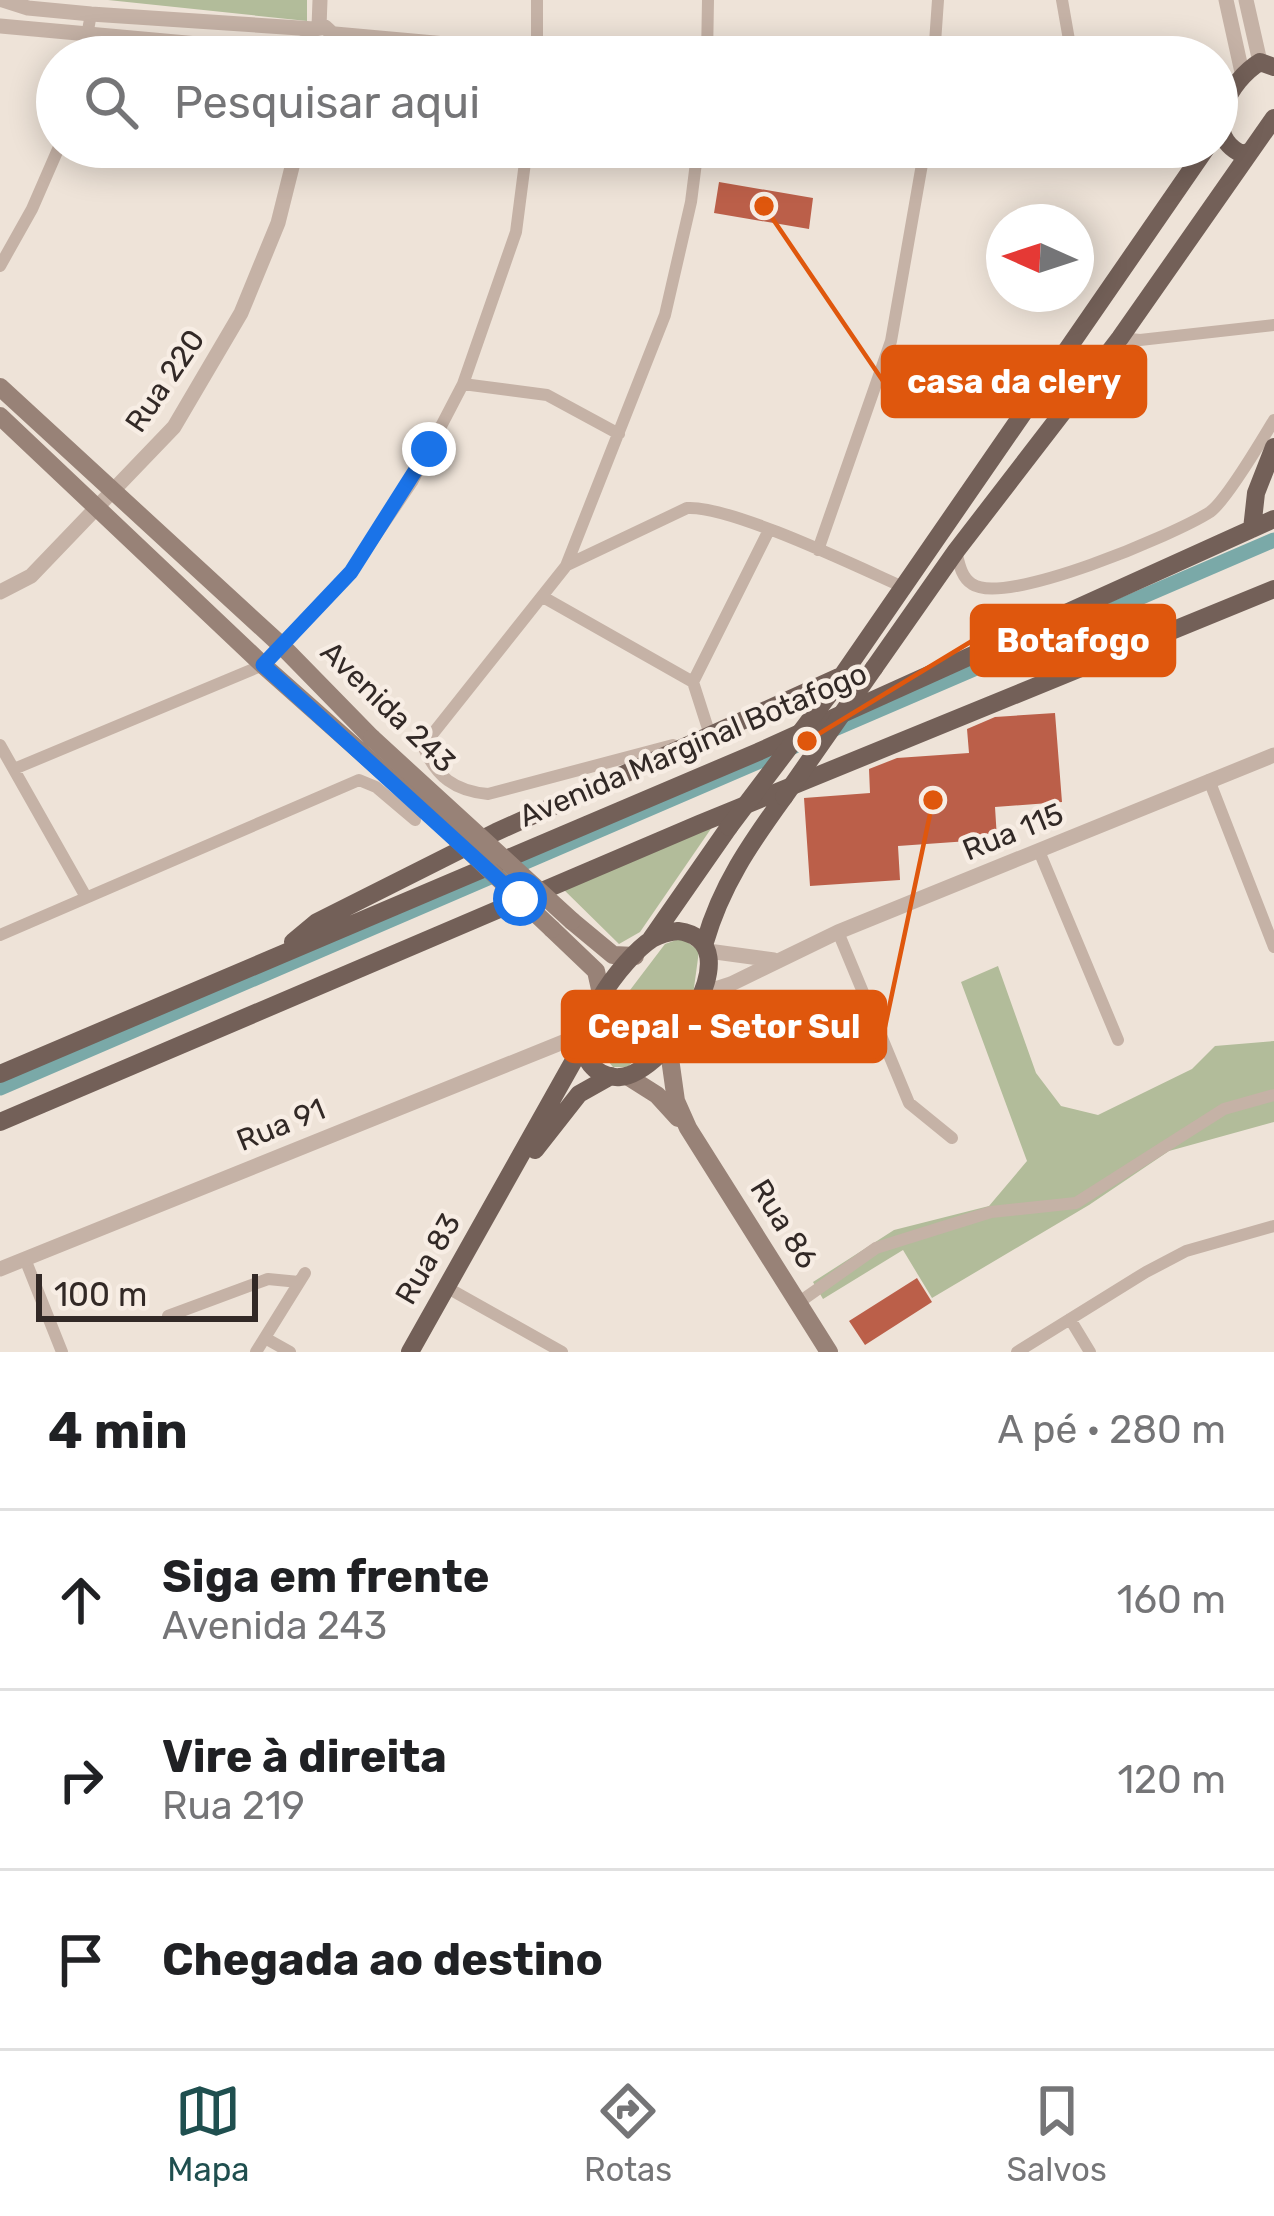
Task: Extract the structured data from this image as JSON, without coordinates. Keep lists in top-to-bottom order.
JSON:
{
  "streets": {
    "main road": [
      "Avenida 243",
      "Avenida Marginal Botafogo",
      "Rua 86",
      "Rua 83"
    ],
    "street": ["Rua 220", "Rua 115", "Rua 91"]
  },
  "crossings": [
    ["Rua 220", "Avenida 243"],
    ["Avenida 243", "Rua 83"],
    ["Rua 115", "Rua 83"],
    ["Rua 91", "Rua 83"],
    ["Rua 86", "Rua 83"]
  ],
  "places": ["casa da clery", "Botafogo", "Cepal - Setor Sul"],
  "scale_bar": "100 m",
  "north": "left",
  "page": {
    "search": "Pesquisar aqui",
    "scale": "100 m",
    "heading": ["4 min", "A pé · 280 m"],
    "list": [
      ["Siga em frente", "Avenida 243", "160 m"],
      ["Vire à direita", "Rua 219", "120 m"],
      "Chegada ao destino"
    ],
    "nav": ["Mapa", "Rotas", "Salvos"]
  }
}
